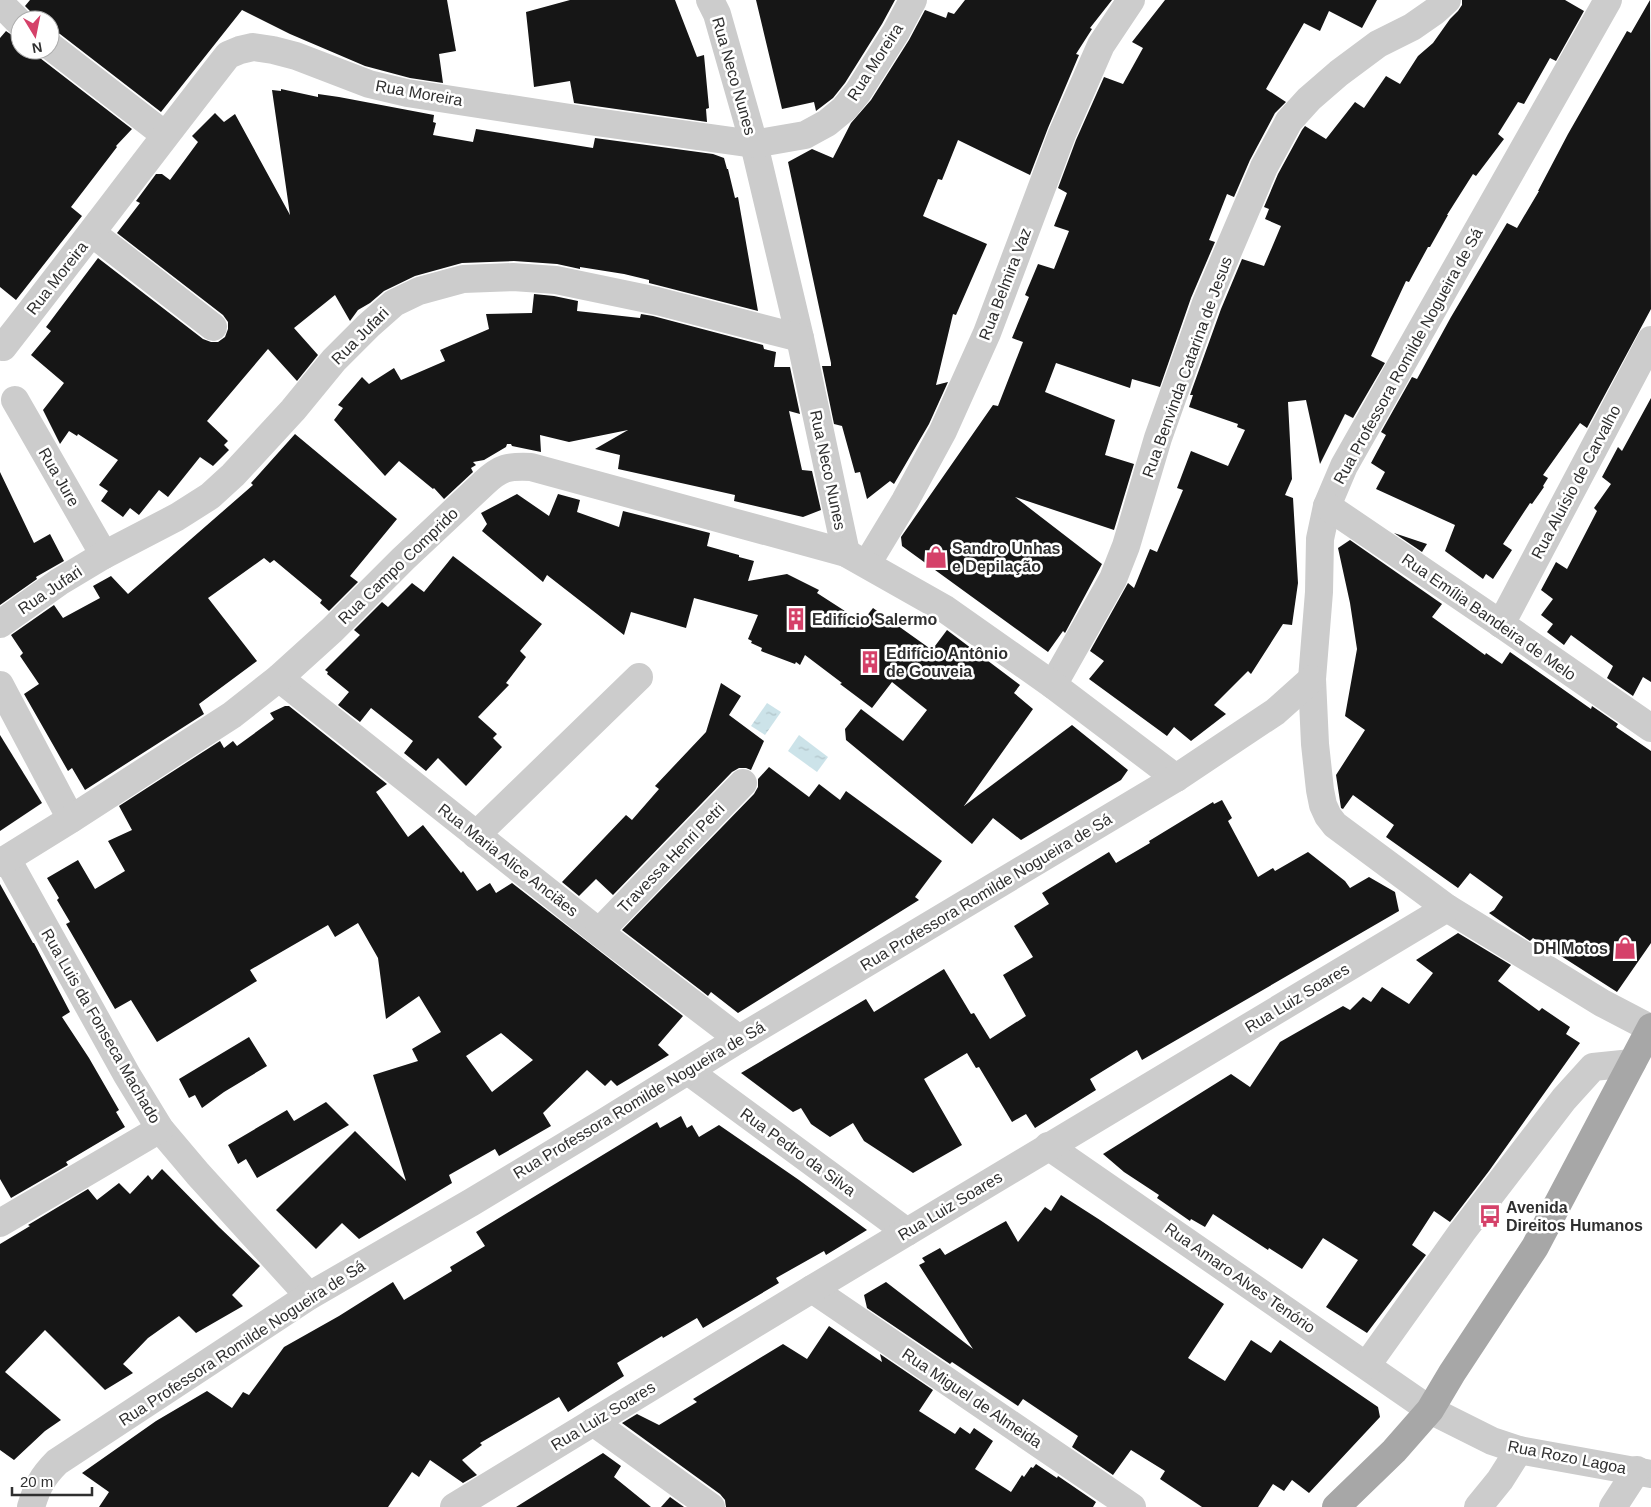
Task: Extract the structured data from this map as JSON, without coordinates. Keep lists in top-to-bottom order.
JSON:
{
  "streets": {
    "street": [
      "Rua Moreira",
      "Rua Neco Nunes",
      "Rua Belmira Vaz",
      "Rua Jufari",
      "Rua Professora Romilde Nogueira de Sá",
      "Rua Benvinda Catarina de Jesus",
      "Rua Jure",
      "Rua Aluísio de Carvalho",
      "Rua Campo Comprido",
      "Rua Emília Bandeira de Melo",
      "Travessa Henri Petri",
      "Rua Maria Alice Anciães",
      "Rua Luiz Soares",
      "Rua Luis da Fonseca Machado",
      "Rua Pedro da Silva",
      "Rua Amaro Alves Tenório",
      "Rua Miguel de Almeida",
      "Rua Rozo Lagoa"
    ]
  },
  "crossings": [
    ["Rua Moreira", "Rua Neco Nunes"],
    ["Rua Neco Nunes", "Rua Belmira Vaz"],
    ["Rua Neco Nunes", "Rua Jufari"],
    ["Rua Neco Nunes", "Rua Campo Comprido"],
    ["Rua Belmira Vaz", "Rua Campo Comprido"],
    ["Rua Jufari", "Rua Jure"],
    ["Rua Professora Romilde Nogueira de Sá", "Rua Emília Bandeira de Melo"],
    ["Rua Professora Romilde Nogueira de Sá", "Rua Maria Alice Anciães"],
    ["Rua Professora Romilde Nogueira de Sá", "Rua Luis da Fonseca Machado"],
    ["Rua Professora Romilde Nogueira de Sá", "Rua Pedro da Silva"],
    ["Rua Aluísio de Carvalho", "Rua Emília Bandeira de Melo"],
    ["Rua Campo Comprido", "Rua Maria Alice Anciães"],
    ["Rua Campo Comprido", "Rua Luis da Fonseca Machado"],
    ["Travessa Henri Petri", "Rua Maria Alice Anciães"],
    ["Rua Luiz Soares", "Rua Pedro da Silva"],
    ["Rua Luiz Soares", "Rua Amaro Alves Tenório"],
    ["Rua Luiz Soares", "Rua Miguel de Almeida"],
    ["Rua Amaro Alves Tenório", "Rua Rozo Lagoa"]
  ],
  "places": {
    "shop": ["Sandro Unhas e Depilação", "DH Motos"],
    "building": ["Edifício Salermo", "Edifício Antônio de Gouveia"],
    "bus stop": ["Avenida Direitos Humanos"]
  },
  "scale_bar": "20 m",
  "north": "bottom"
}
